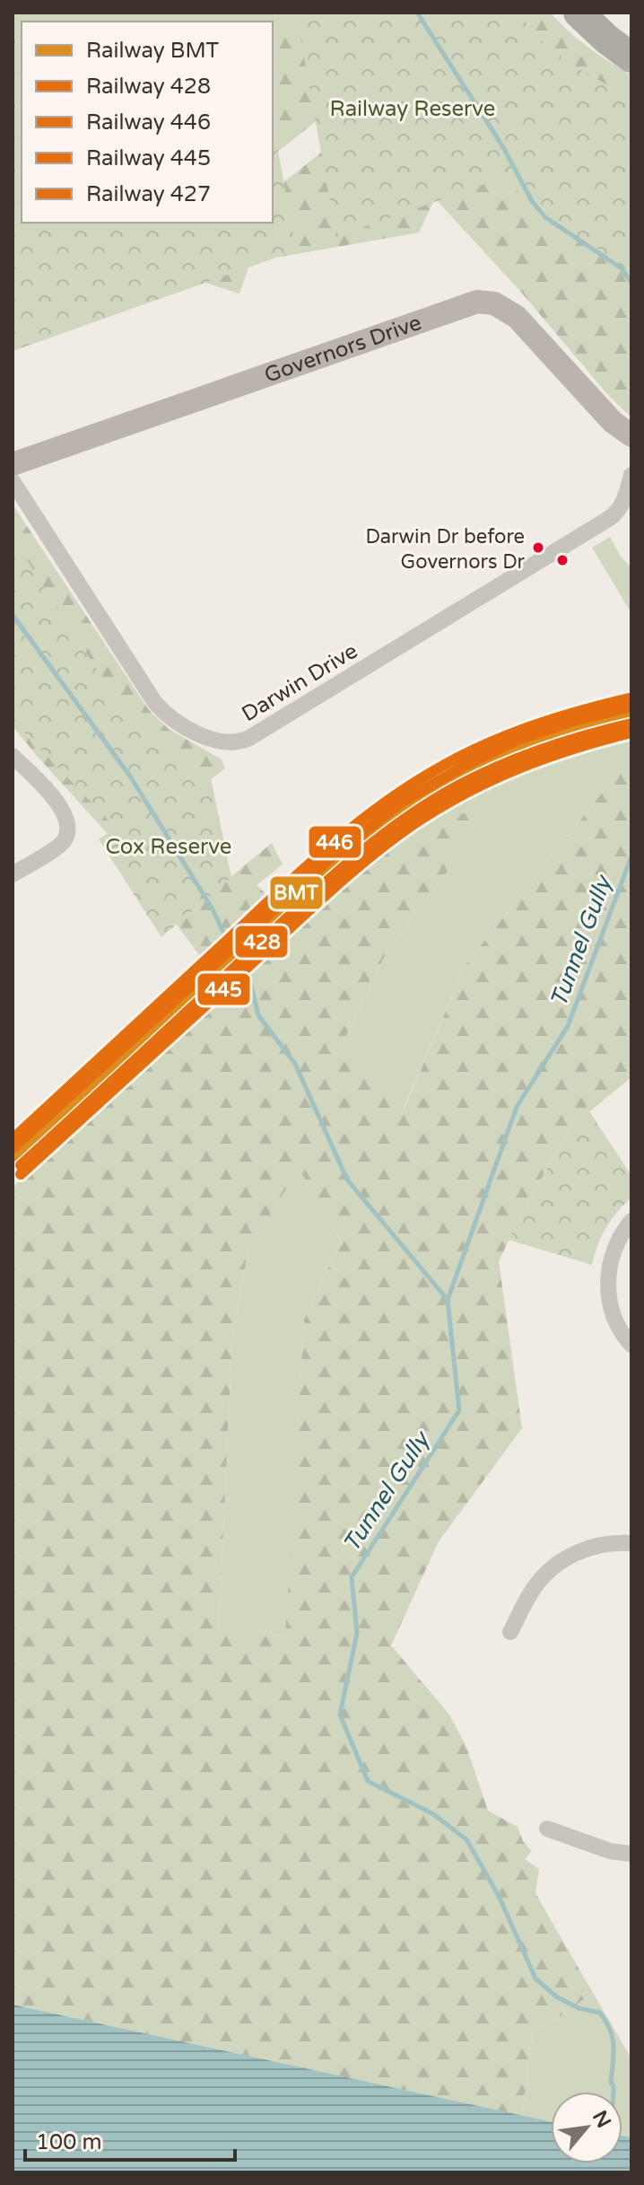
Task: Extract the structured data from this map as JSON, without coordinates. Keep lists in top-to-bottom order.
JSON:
{
  "streets": {
    "main road": ["Governors Drive"],
    "street": ["Darwin Drive"]
  },
  "water": ["Tunnel Gully"],
  "parks": ["Railway Reserve", "Cox Reserve"],
  "places": ["Darwin Dr before Governors Dr"],
  "lines": [
    "rail line 446",
    "rail line 427",
    "rail line BMT",
    "rail line 428",
    "rail line 445"
  ],
  "legend": [
    "Railway BMT",
    "Railway 428",
    "Railway 446",
    "Railway 445",
    "Railway 427"
  ],
  "scale_bar": "100 m",
  "north": "top right"
}
